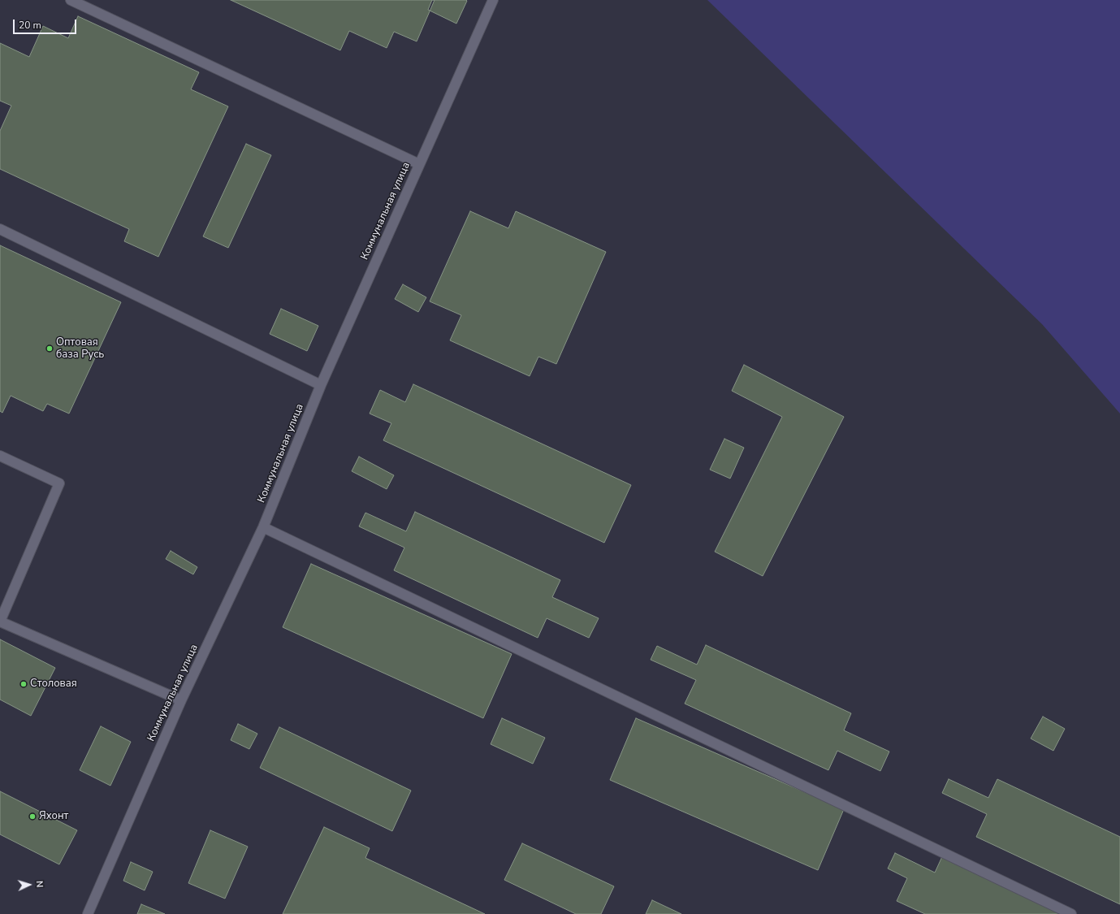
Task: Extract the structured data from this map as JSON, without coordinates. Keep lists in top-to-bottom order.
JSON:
{
  "streets": {
    "street": ["Коммунальная улица"]
  },
  "places": ["Оптовая база Русь", "Столовая", "Яхонт"],
  "scale_bar": "20 m",
  "north": "right"
}
